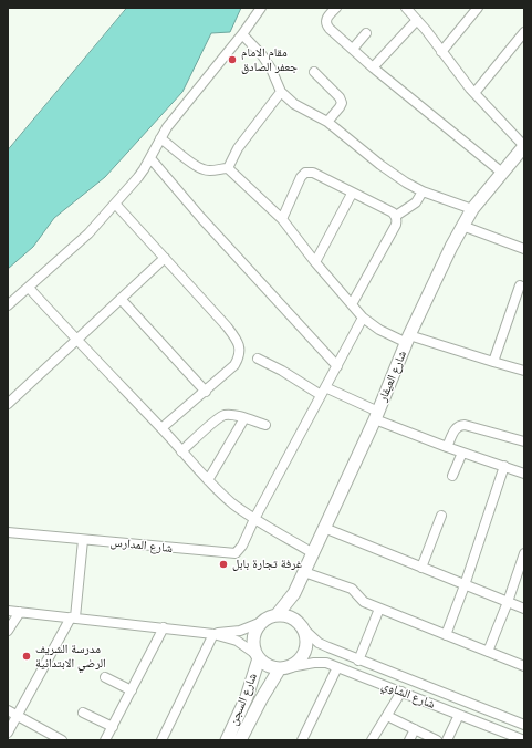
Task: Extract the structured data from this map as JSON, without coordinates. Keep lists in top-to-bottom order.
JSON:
{
  "streets": {
    "main road": ["شارع العيفار", "شارع السجن"],
    "street": ["شارع المدارس", "شارع الشاوي"]
  },
  "crossings": [
    ["شارع العيفار", "شارع الشاوي"],
    ["شارع العيفار", "شارع السجن"],
    ["شارع الشاوي", "شارع السجن"]
  ],
  "places": ["مقام الامام جعفر الصادق", "غرفة تجارة بابل", "مدرسة الشريف الرضي الابتدائية"]
}
